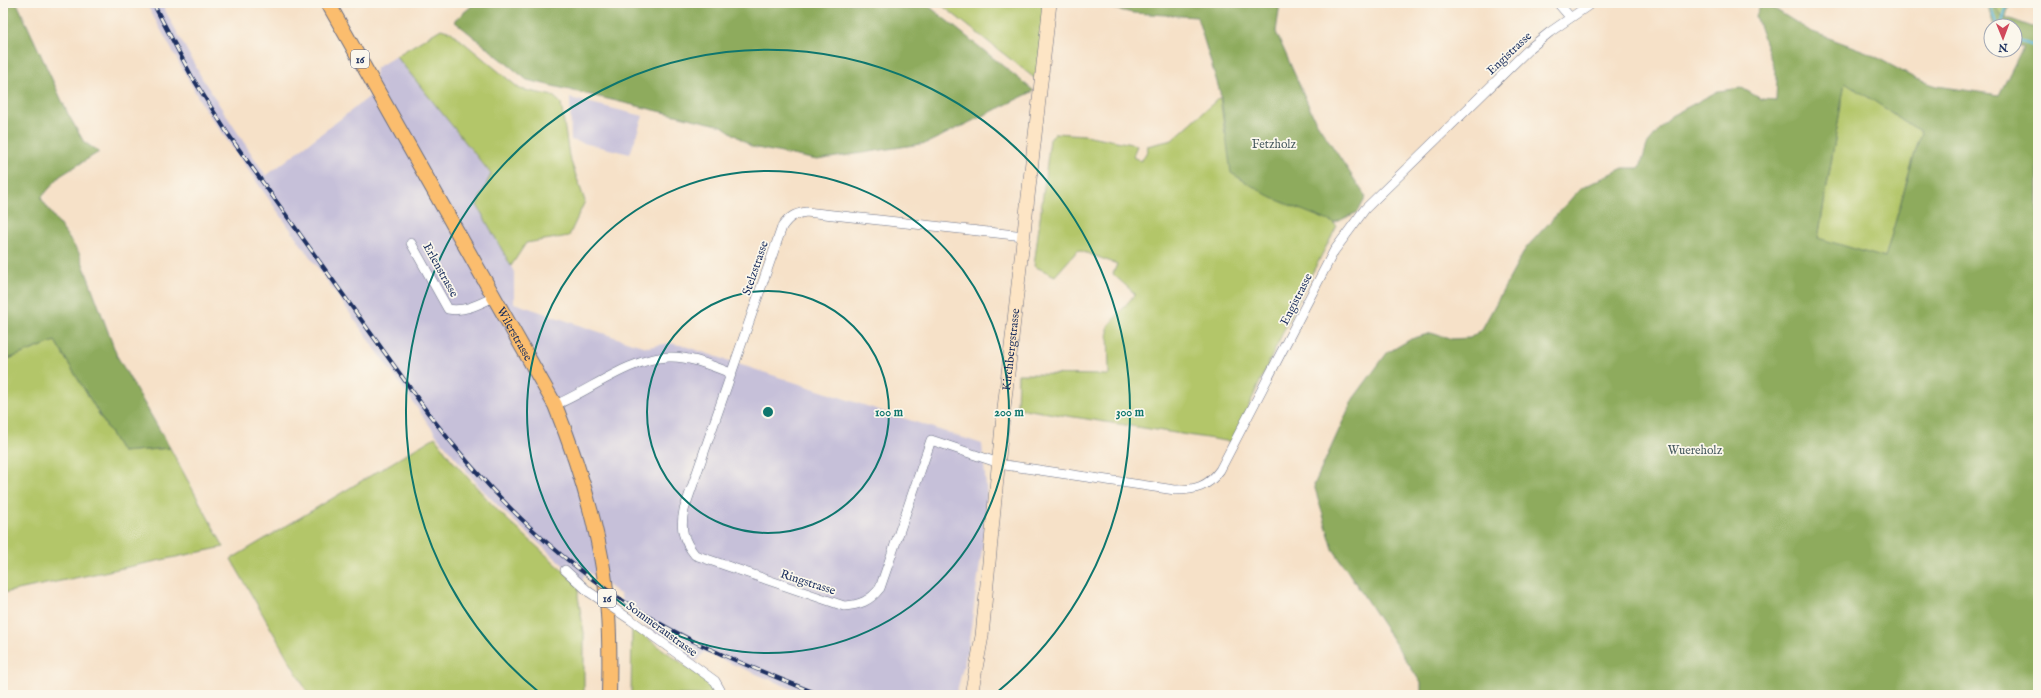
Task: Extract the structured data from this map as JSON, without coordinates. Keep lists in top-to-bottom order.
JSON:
{
  "streets": {
    "main road": ["16", "Wilerstrasse", "Kirchbergstrasse"],
    "street": [
      "Engistrasse",
      "Stelzstrasse",
      "Erlenstrasse",
      "Ringstrasse",
      "Sommeraustrasse"
    ]
  },
  "crossings": [
    ["Engistrasse", "Kirchbergstrasse"],
    ["Engistrasse", "Ringstrasse"],
    ["Stelzstrasse", "Kirchbergstrasse"],
    ["Stelzstrasse", "Ringstrasse"],
    ["Erlenstrasse", "Wilerstrasse"],
    ["Kirchbergstrasse", "Ringstrasse"]
  ],
  "parks": ["Fetzholz", "Wuereholz"],
  "north": "bottom",
  "rings": ["100 m", "200 m", "300 m"]
}
